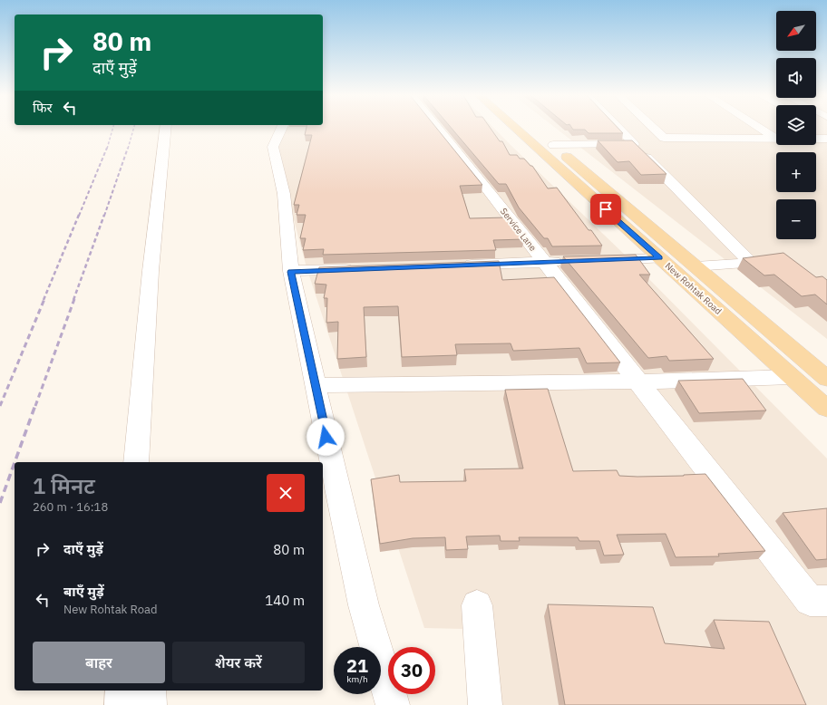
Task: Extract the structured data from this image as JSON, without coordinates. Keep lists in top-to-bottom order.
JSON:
{
  "streets": {
    "main road": ["New Rohtak Road"],
    "street": ["Service Lane"]
  },
  "north": "bottom left",
  "page": {
    "map_buttons": ["+", "−"],
    "turn": ["80 m", "दाएँ मुड़ें"],
    "then": "फिर",
    "heading": ["1 मिनट", "260 m · 16:18"],
    "list": [
      {
        "name": "दाएँ मुड़ें",
        "value": "80 m"
      },
      {
        "name": "बाएँ मुड़ें",
        "note": "New Rohtak Road",
        "value": "140 m"
      }
    ],
    "buttons": ["बाहर", "शेयर करें"],
    "speed": "21 km/h",
    "limit": "30"
  }
}
